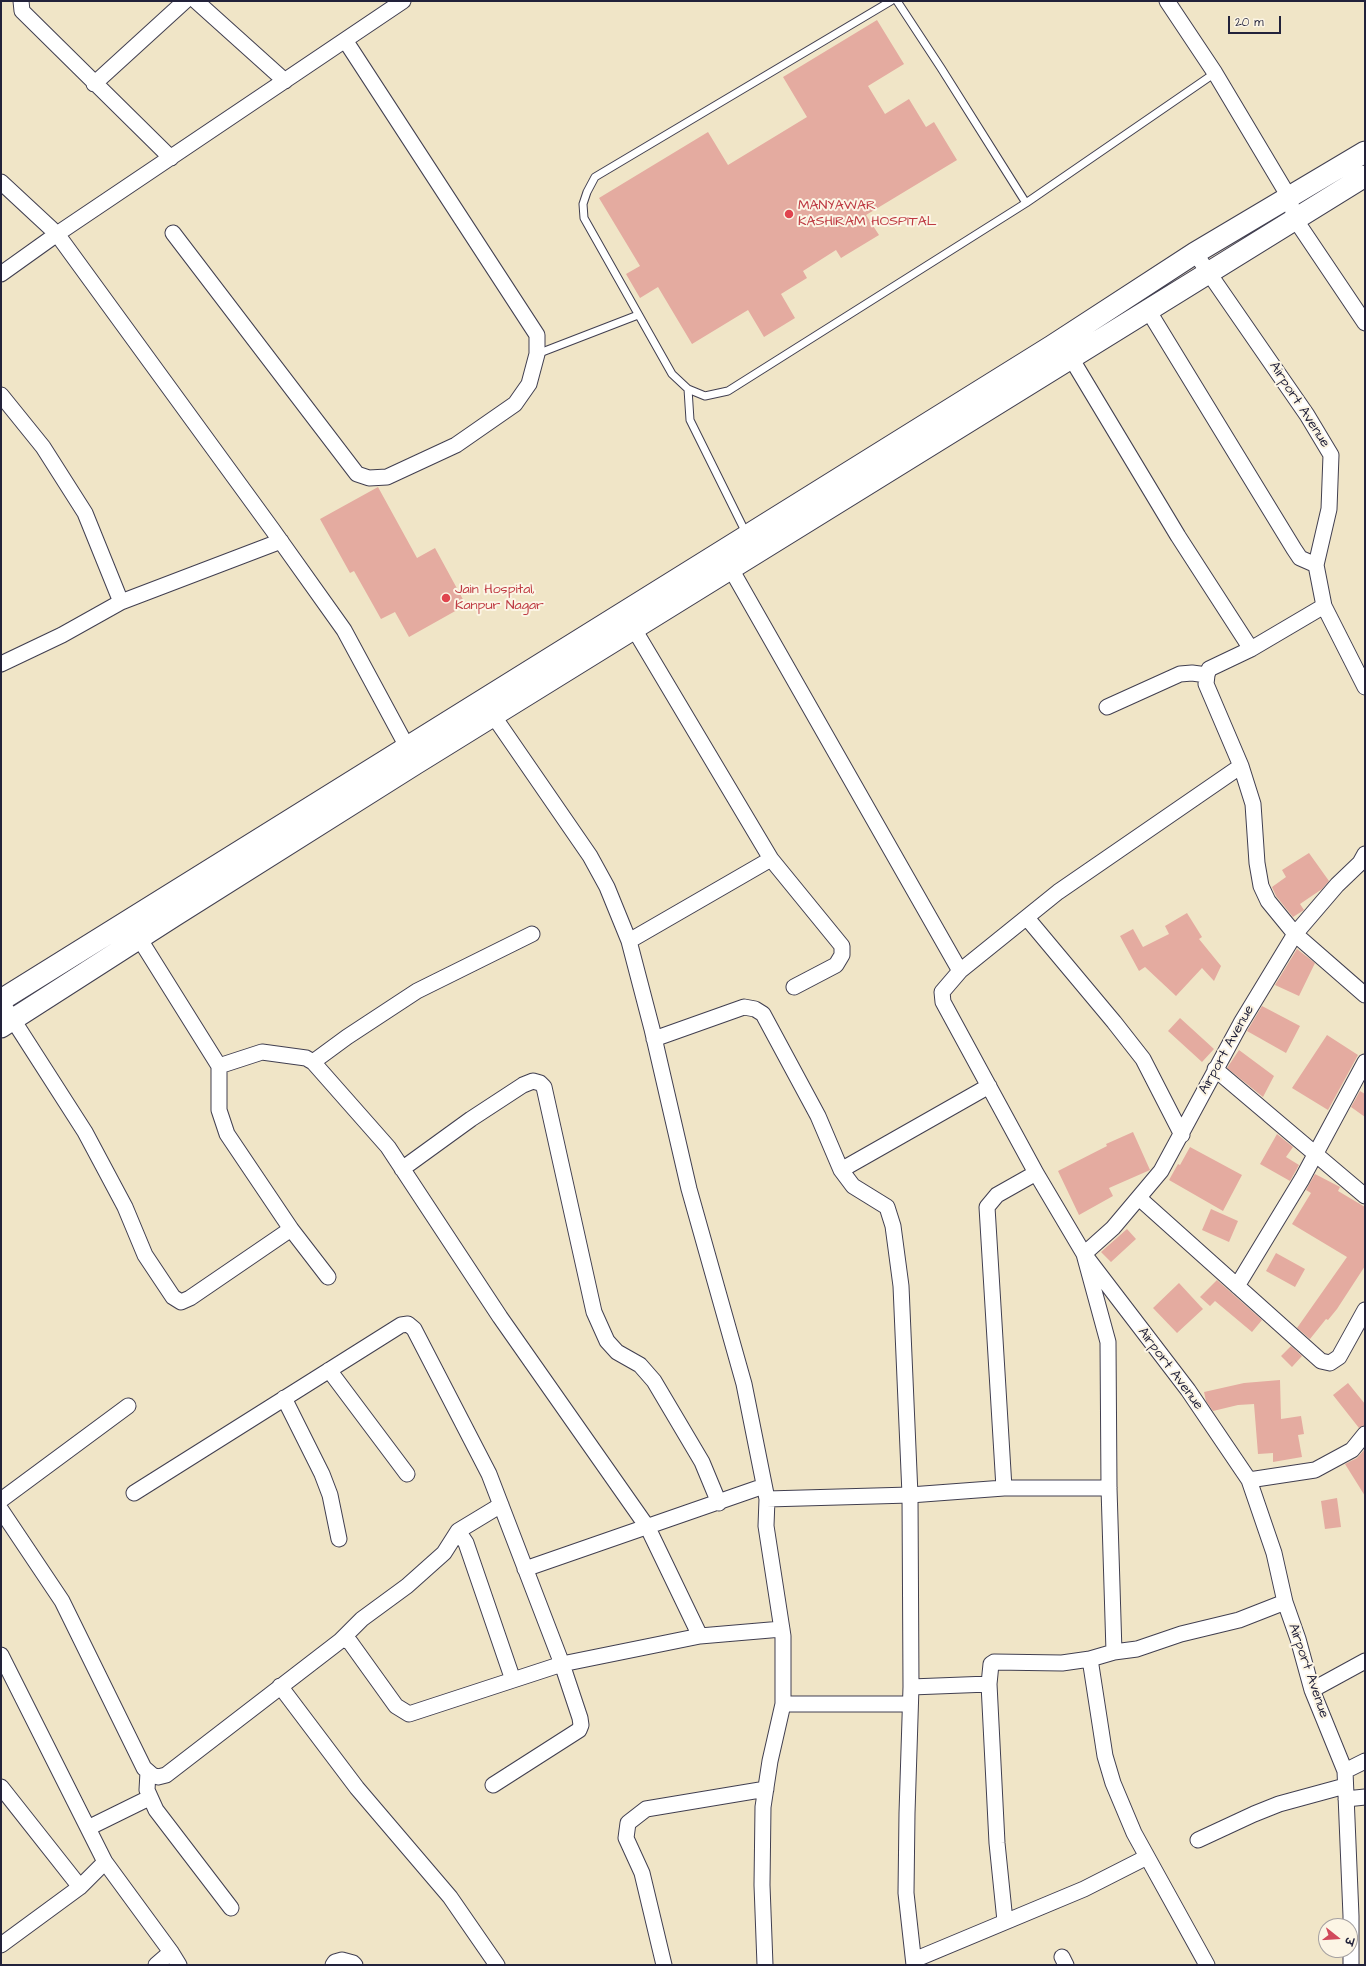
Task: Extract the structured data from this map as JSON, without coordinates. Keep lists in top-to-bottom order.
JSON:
{
  "streets": {
    "street": ["Airport Avenue"]
  },
  "places": ["MANYAWAR KASHIRAM HOSPITAL", "Jain Hospital, Kanpur Nagar"],
  "scale_bar": "20 m",
  "north": "right"
}
